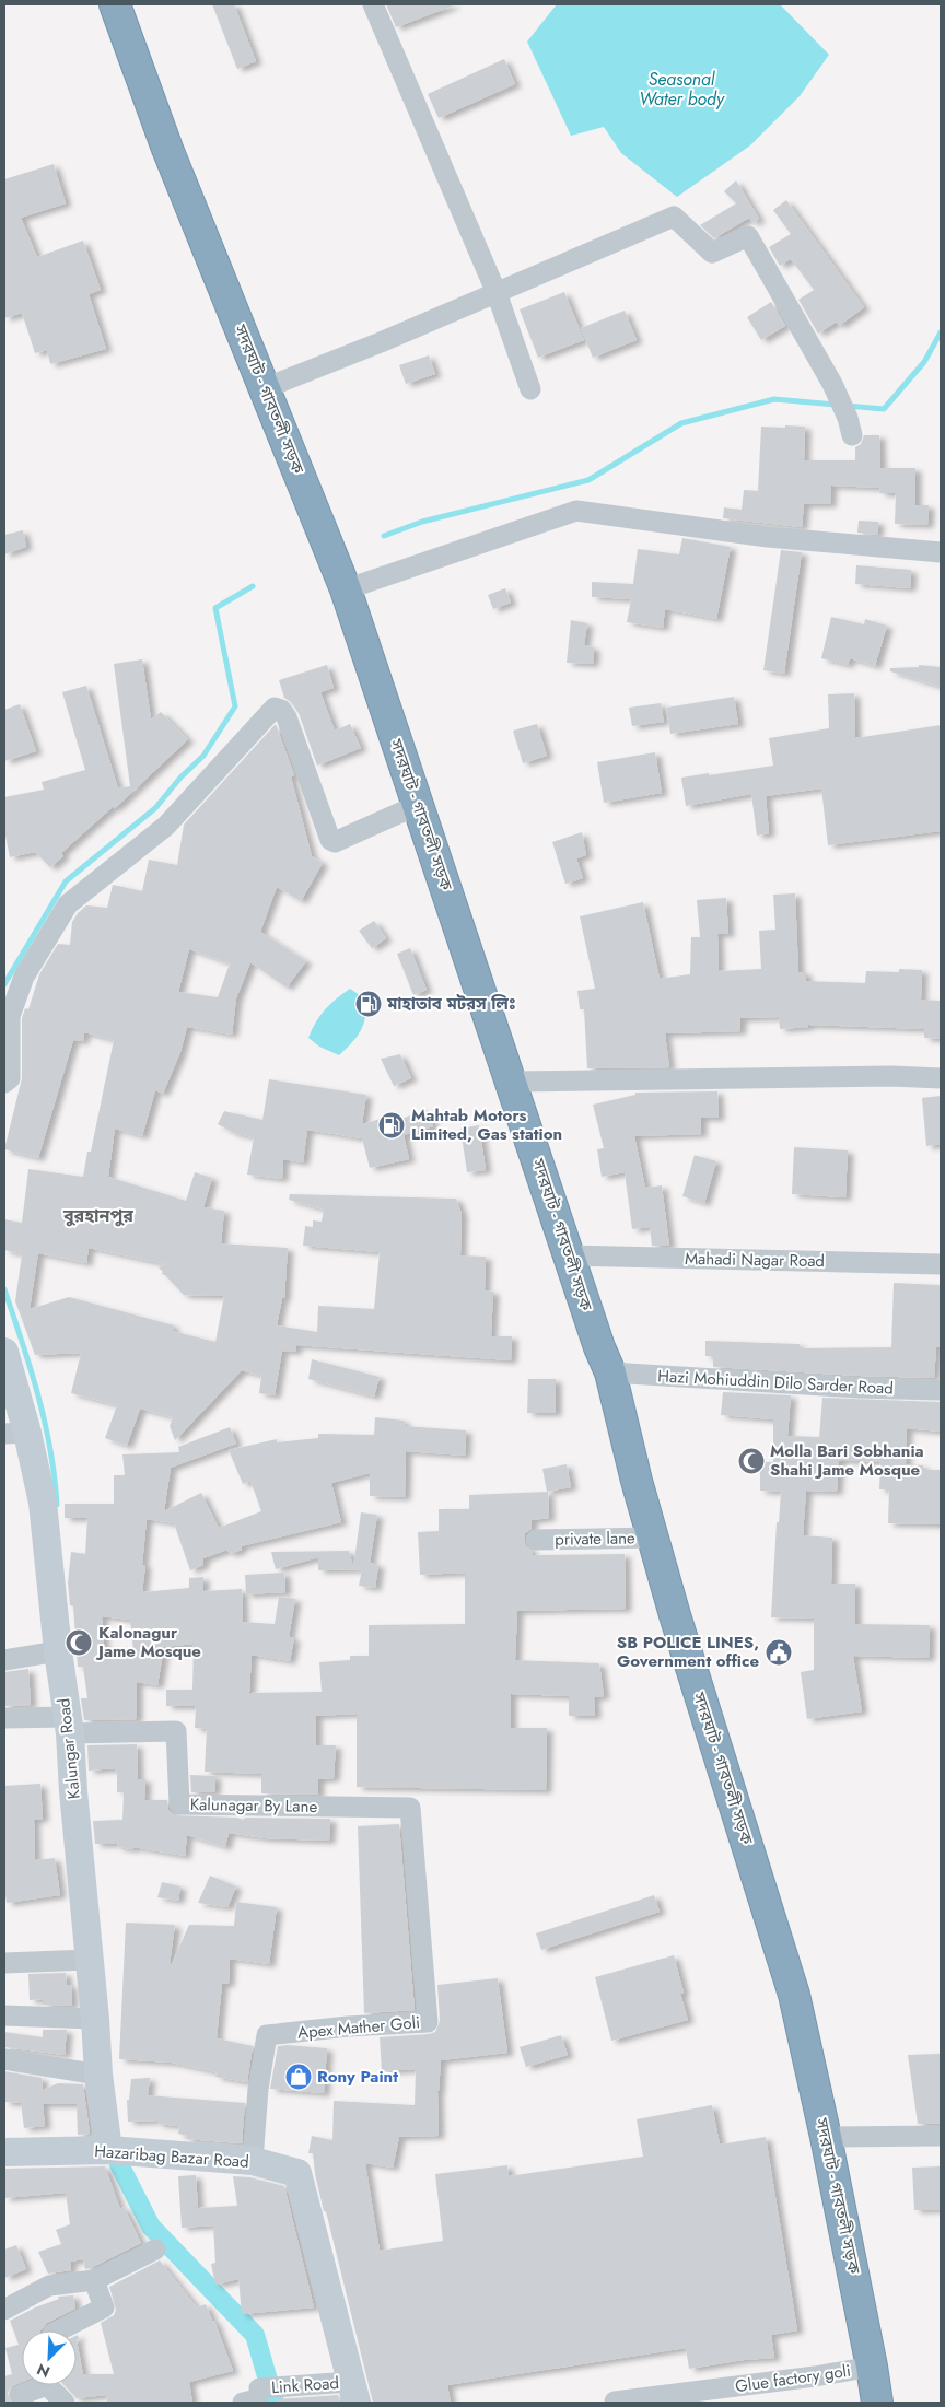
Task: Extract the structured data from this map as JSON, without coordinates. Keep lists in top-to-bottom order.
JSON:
{
  "streets": {
    "highway": ["সদরঘাট - গাবতলী সড়ক"],
    "street": [
      "Mahadi Nagar Road",
      "Hazi Mohiuddin Dilo Sarder Road",
      "private lane",
      "Kalungar Road",
      "Kalunagar By Lane",
      "Apex Mather Goli",
      "Hazaribag Bazar Road",
      "Glue factory goli",
      "Link Road"
    ]
  },
  "crossings": [
    ["সদরঘাট - গাবতলী সড়ক", "Mahadi Nagar Road"],
    ["সদরঘাট - গাবতলী সড়ক", "Hazi Mohiuddin Dilo Sarder Road"],
    ["সদরঘাট - গাবতলী সড়ক", "private lane"],
    ["সদরঘাট - গাবতলী সড়ক", "Glue factory goli"],
    ["Kalungar Road", "Kalunagar By Lane"],
    ["Kalungar Road", "Hazaribag Bazar Road"],
    ["Kalunagar By Lane", "Apex Mather Goli"],
    ["Apex Mather Goli", "Hazaribag Bazar Road"],
    ["Hazaribag Bazar Road", "Link Road"]
  ],
  "districts": ["বুরহানপুর"],
  "water": ["Seasonal Water body"],
  "places": {
    "fuel station": ["মাহাতাব মটরস লিঃ", "Mahtab Motors Limited, Gas station"],
    "mosque": ["Molla Bari Sobhania Shahi Jame Mosque", "Kalonagur Jame Mosque"],
    "public building": ["SB POLICE LINES, Government office"],
    "shop": ["Rony Paint"]
  },
  "north": "bottom left"
}
